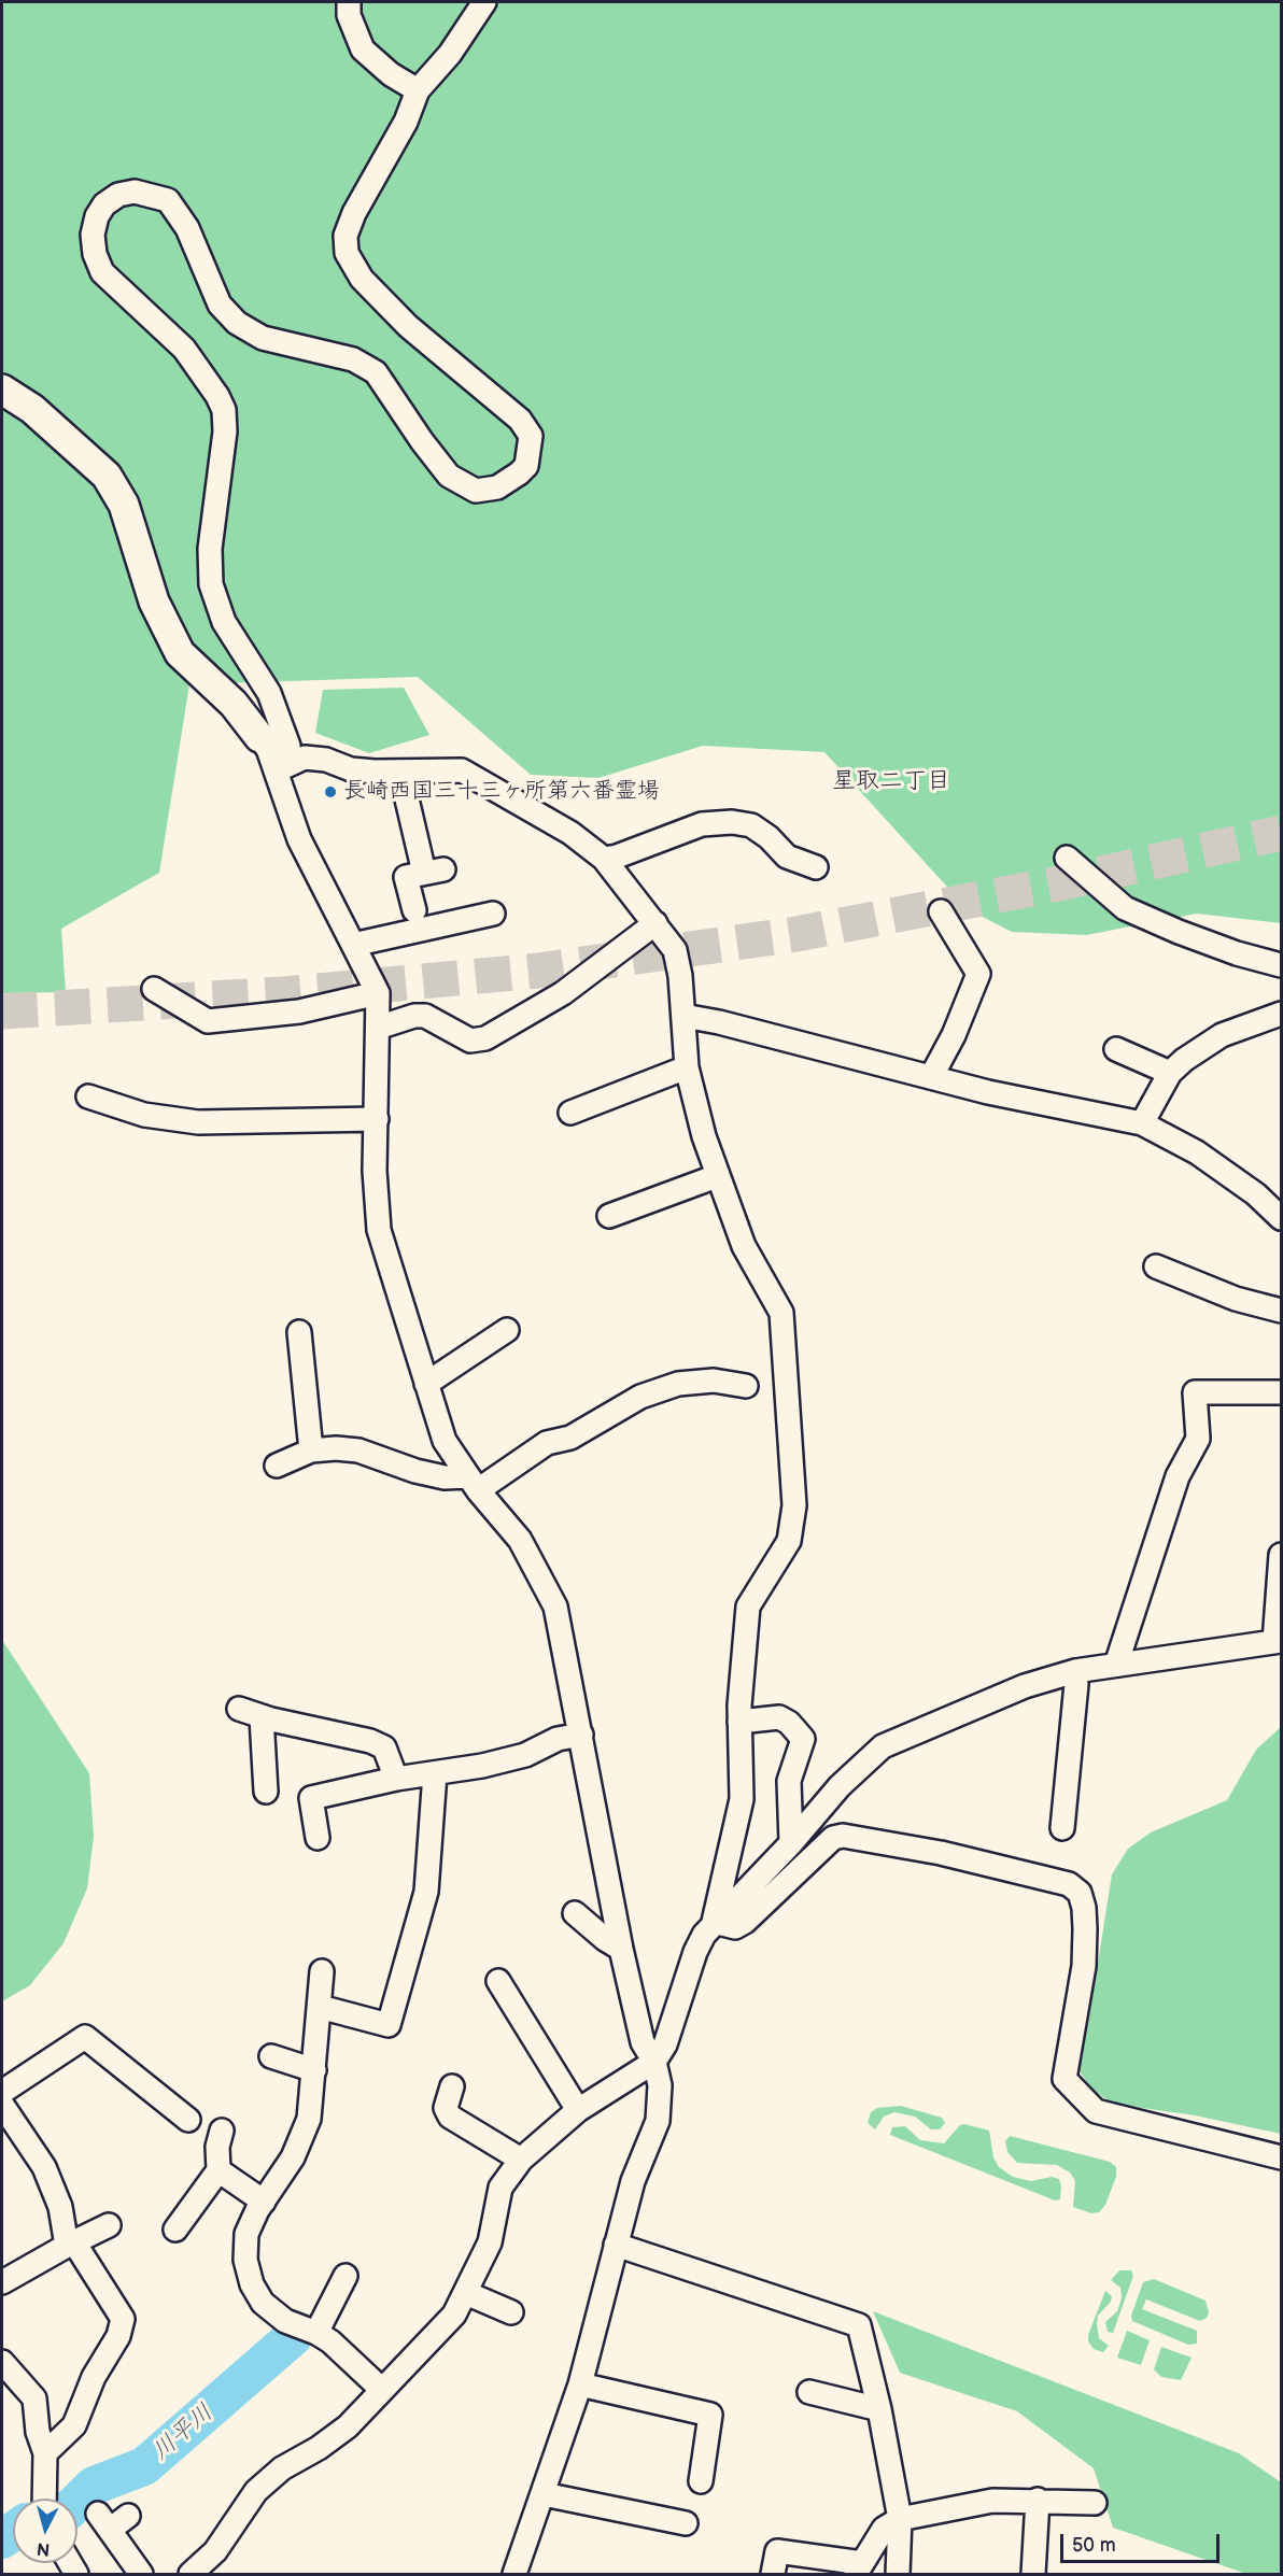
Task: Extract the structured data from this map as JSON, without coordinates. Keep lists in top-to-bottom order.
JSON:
{
  "districts": ["星取二丁目"],
  "water": ["川平川"],
  "places": ["長崎西国三十三ヶ所第六番霊場"],
  "scale_bar": "50 m",
  "north": "bottom"
}
